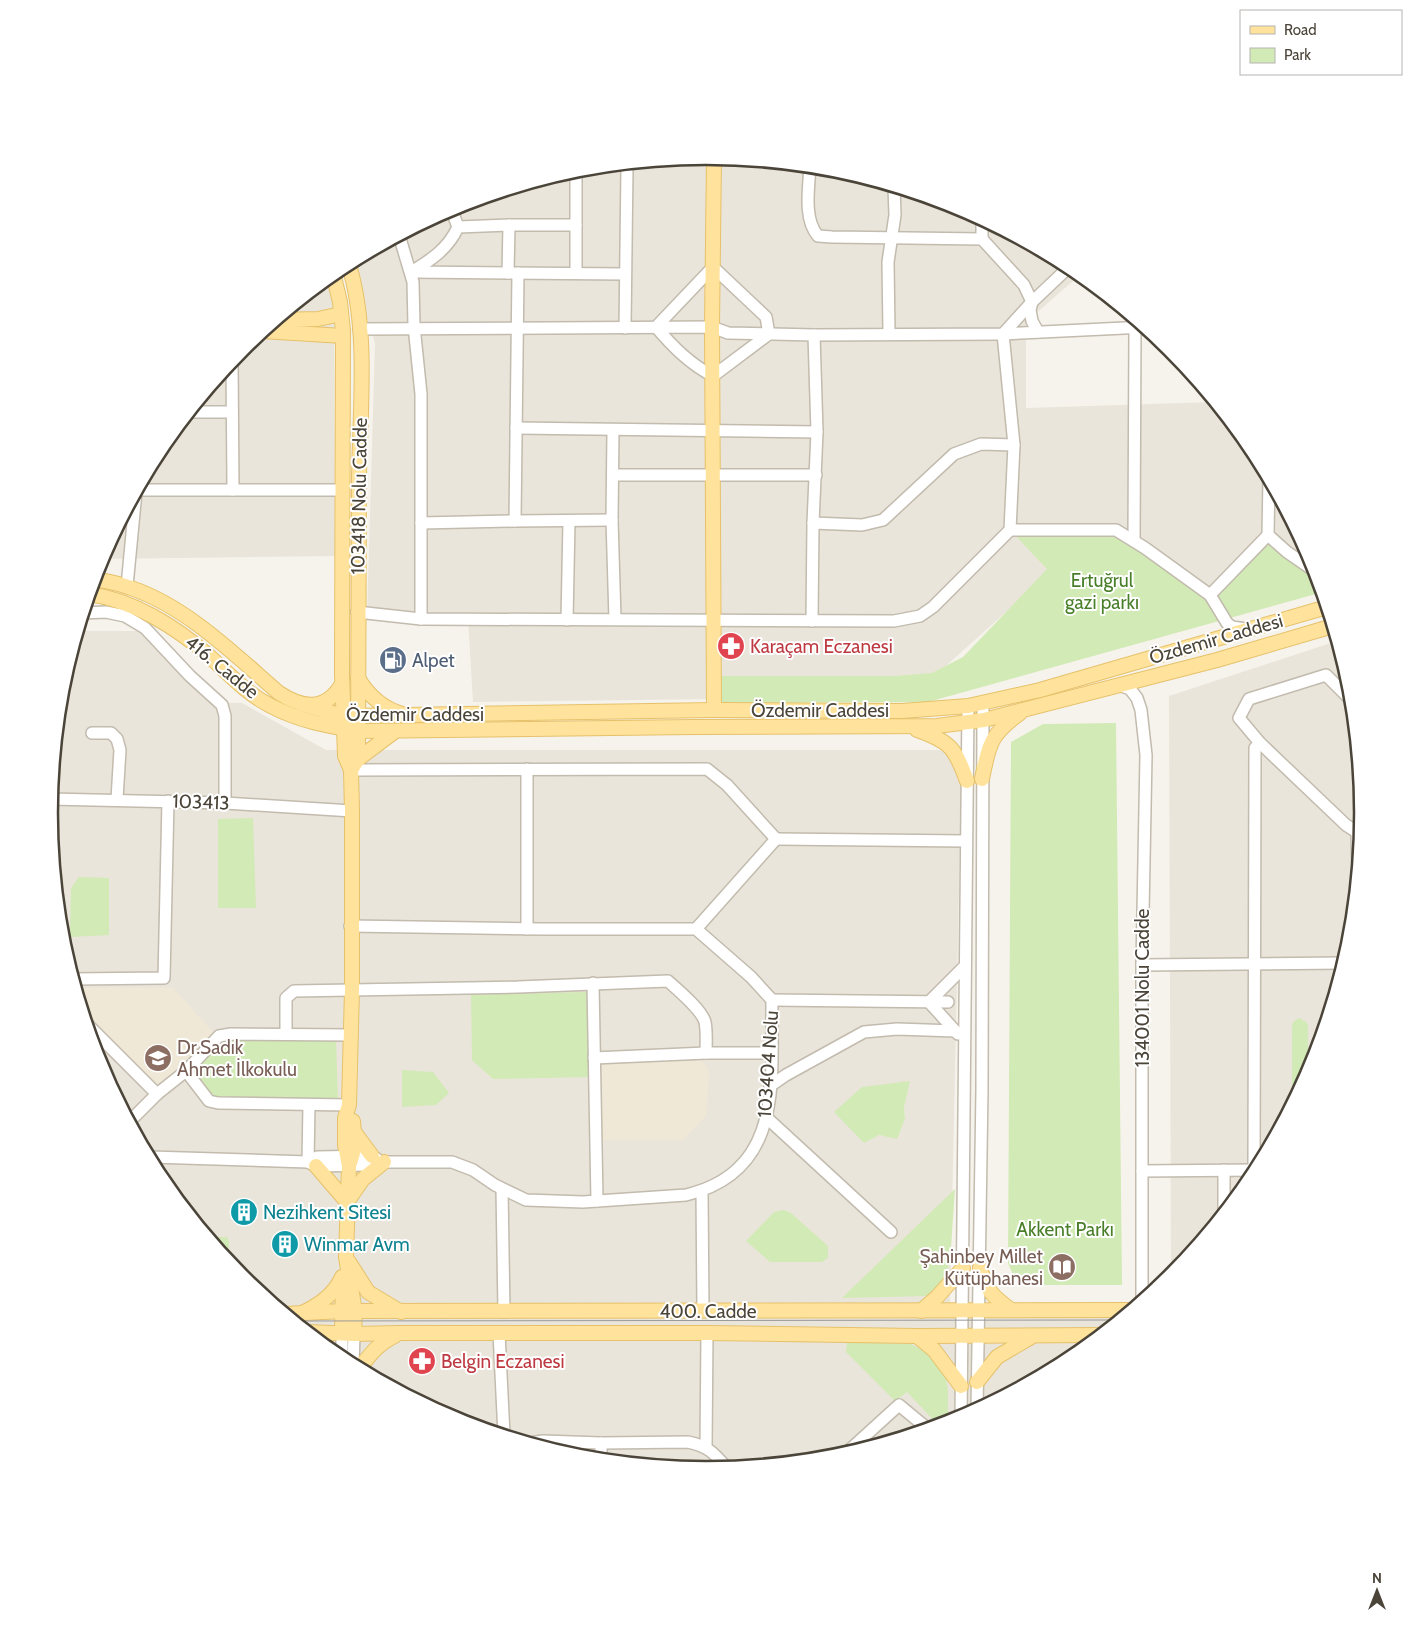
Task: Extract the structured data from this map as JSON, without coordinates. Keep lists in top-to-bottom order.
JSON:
{
  "streets": {
    "main road": [
      "103418 Nolu Cadde",
      "Özdemir Caddesi",
      "416. Cadde",
      "400. Cadde"
    ],
    "street": ["103413", "134001 Nolu Cadde", "103404 Nolu"]
  },
  "crossings": [
    ["103418 Nolu Cadde", "Özdemir Caddesi"],
    ["103418 Nolu Cadde", "416. Cadde"],
    ["Özdemir Caddesi", "416. Cadde"],
    ["Özdemir Caddesi", "134001 Nolu Cadde"],
    ["103404 Nolu", "400. Cadde"]
  ],
  "parks": ["Ertuğrul gazi parkı", "Akkent Parkı"],
  "places": {
    "pharmacy": ["Karaçam Eczanesi", "Belgin Eczanesi"],
    "fuel station": ["Alpet"],
    "school or university": ["Dr.Sadık Ahmet İlkokulu"],
    "building": ["Nezihkent Sitesi", "Winmar Avm"],
    "library": ["Şahinbey Millet Kütüphanesi"]
  },
  "legend": ["Road", "Park"],
  "north": "top"
}
